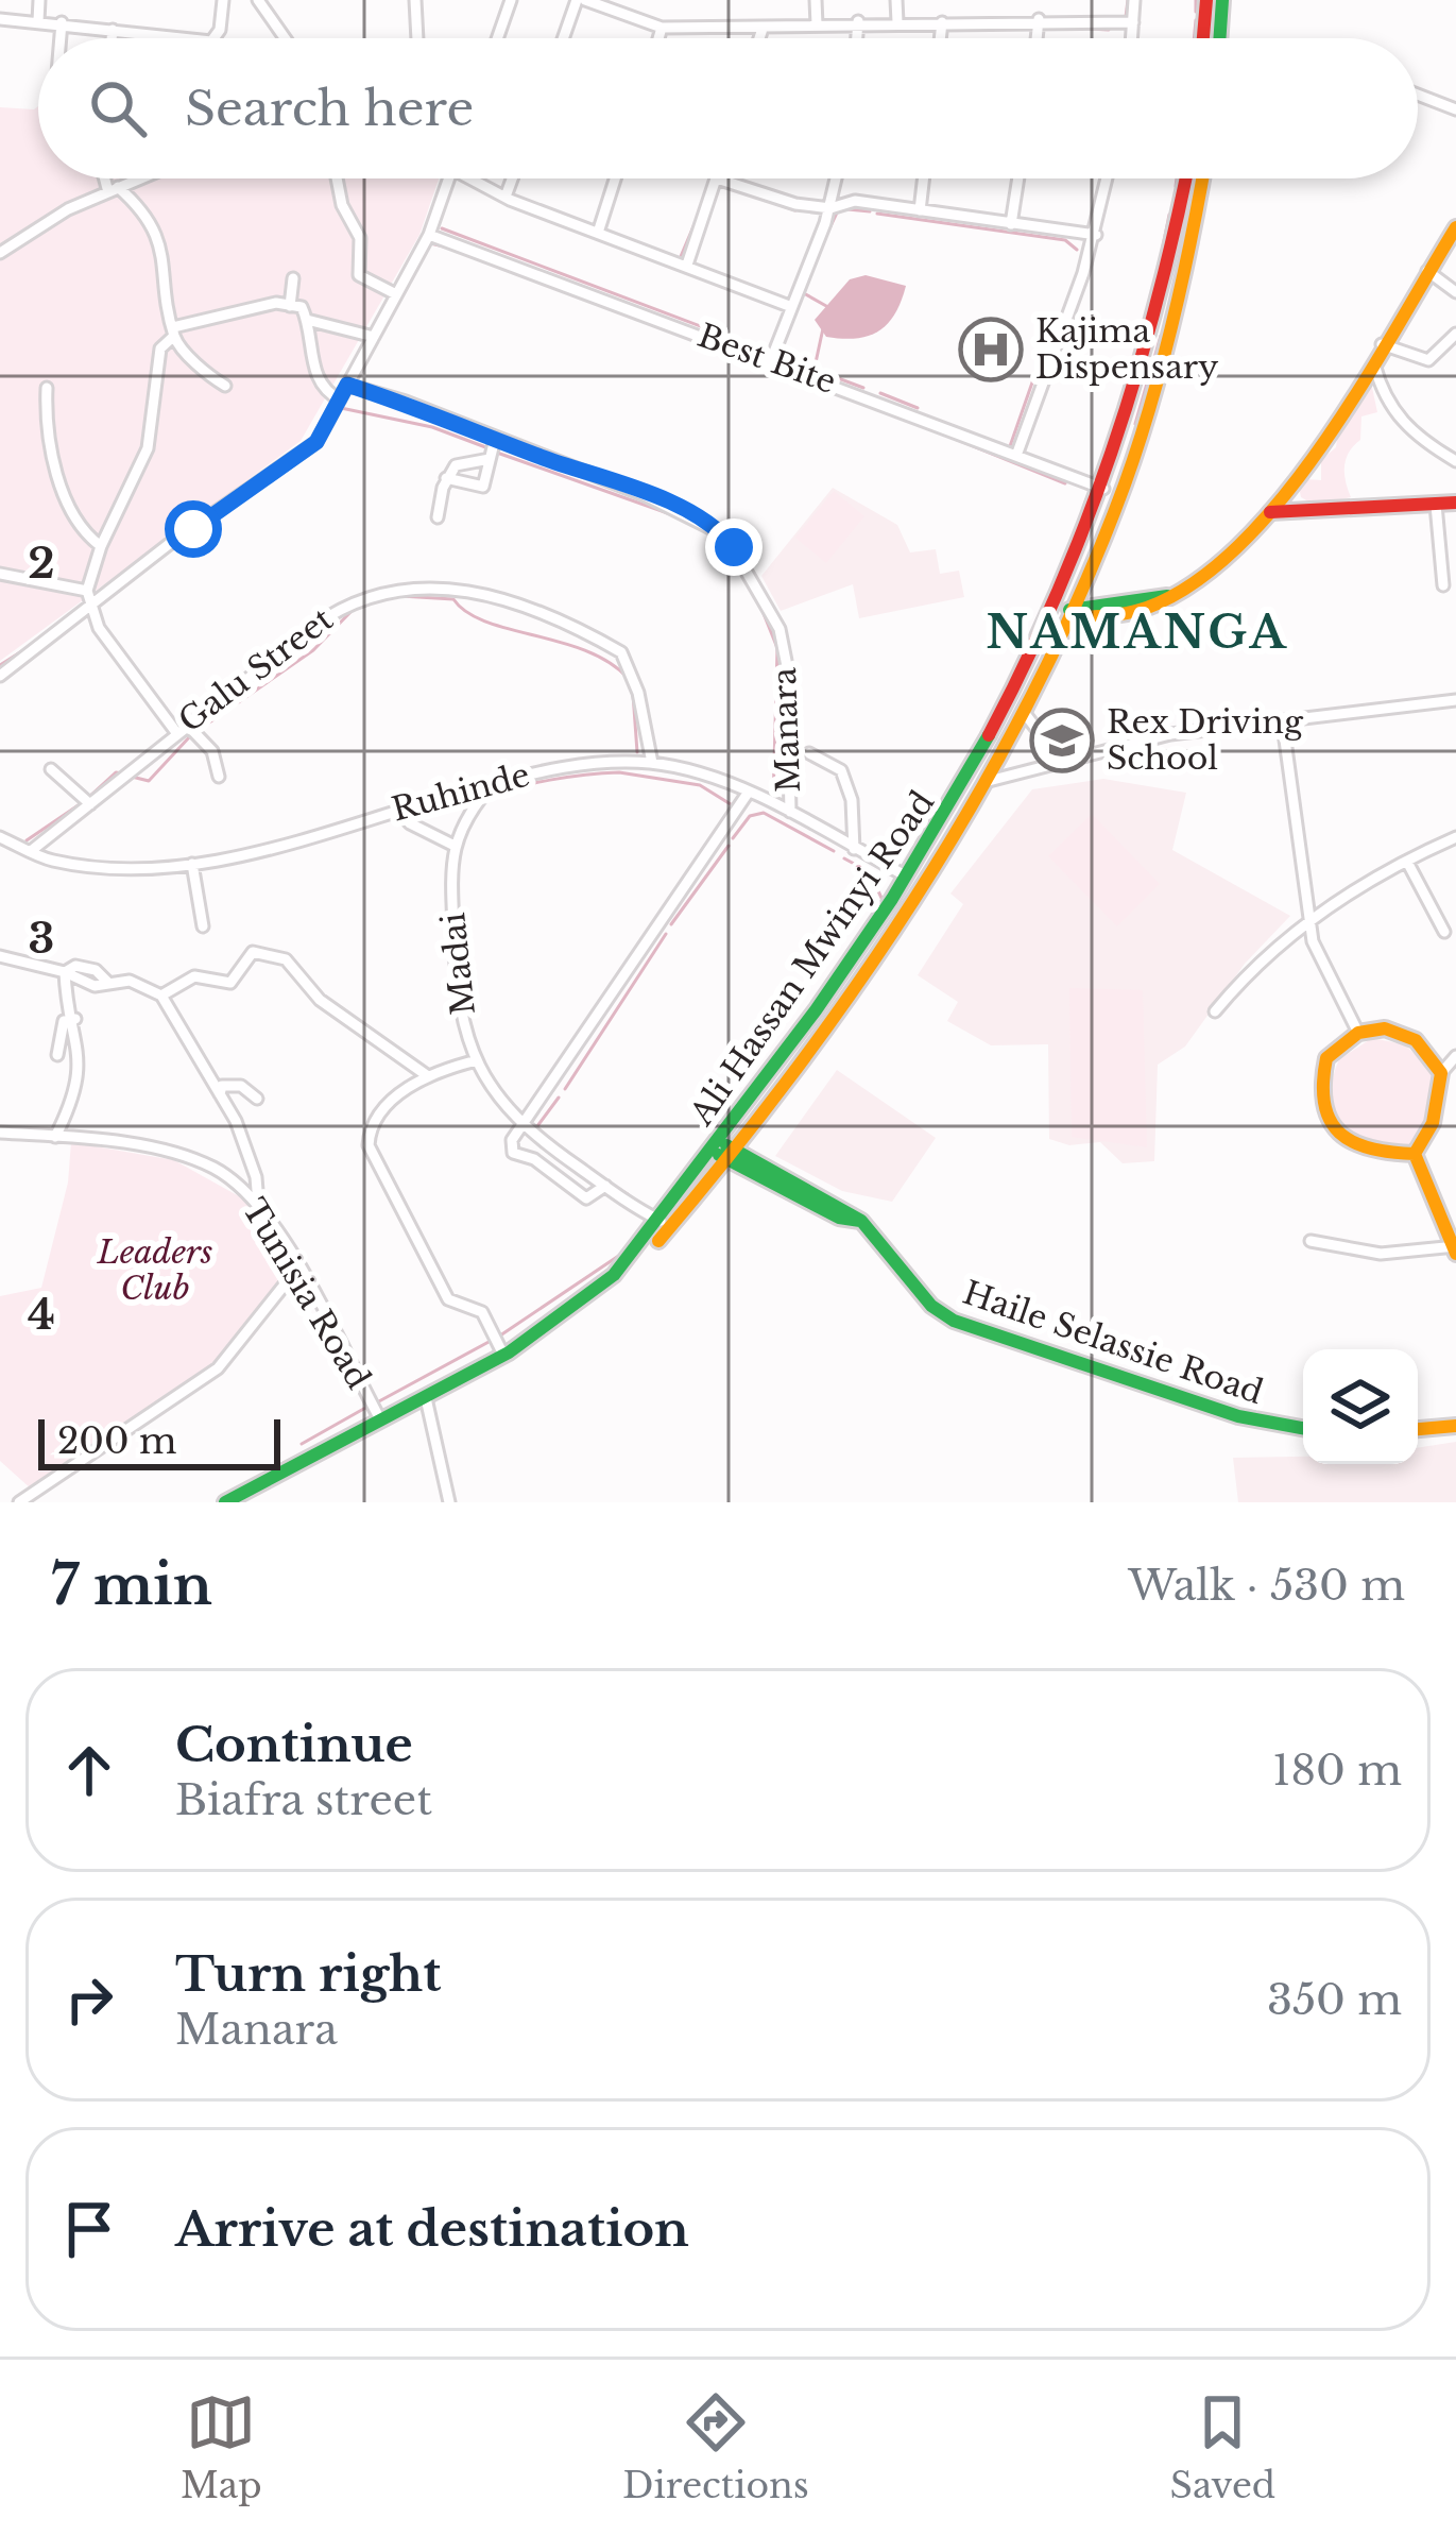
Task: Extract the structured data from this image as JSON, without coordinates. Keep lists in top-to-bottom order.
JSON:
{
  "streets": {
    "main road": ["Ali Hassan Mwinyi Road", "Haile Selassie Road"],
    "street": [
      "Best Bite",
      "Galu Street",
      "Manara",
      "Ruhinde",
      "Madai",
      "Tunisia Road"
    ]
  },
  "crossings": [
    ["Best Bite", "Ali Hassan Mwinyi Road"],
    ["Galu Street", "Ruhinde"],
    ["Manara", "Ruhinde"],
    ["Manara", "Madai"],
    ["Ruhinde", "Ali Hassan Mwinyi Road"],
    ["Ali Hassan Mwinyi Road", "Madai"],
    ["Ali Hassan Mwinyi Road", "Tunisia Road"],
    ["Ali Hassan Mwinyi Road", "Haile Selassie Road"]
  ],
  "districts": ["NAMANGA"],
  "parks": ["Leaders Club"],
  "places": {
    "hospital": ["Kajima Dispensary"],
    "school or university": ["Rex Driving School"]
  },
  "scale_bar": "200 m",
  "page": {
    "search": "Search here",
    "scale": "200 m",
    "heading": ["7 min", "Walk · 530 m"],
    "list": [
      ["Continue", "Biafra street", "180 m"],
      ["Turn right", "Manara", "350 m"],
      "Arrive at destination"
    ],
    "nav": ["Map", "Directions", "Saved"]
  },
  "grid": {
    "rows": ["2", "3", "4"]
  }
}
